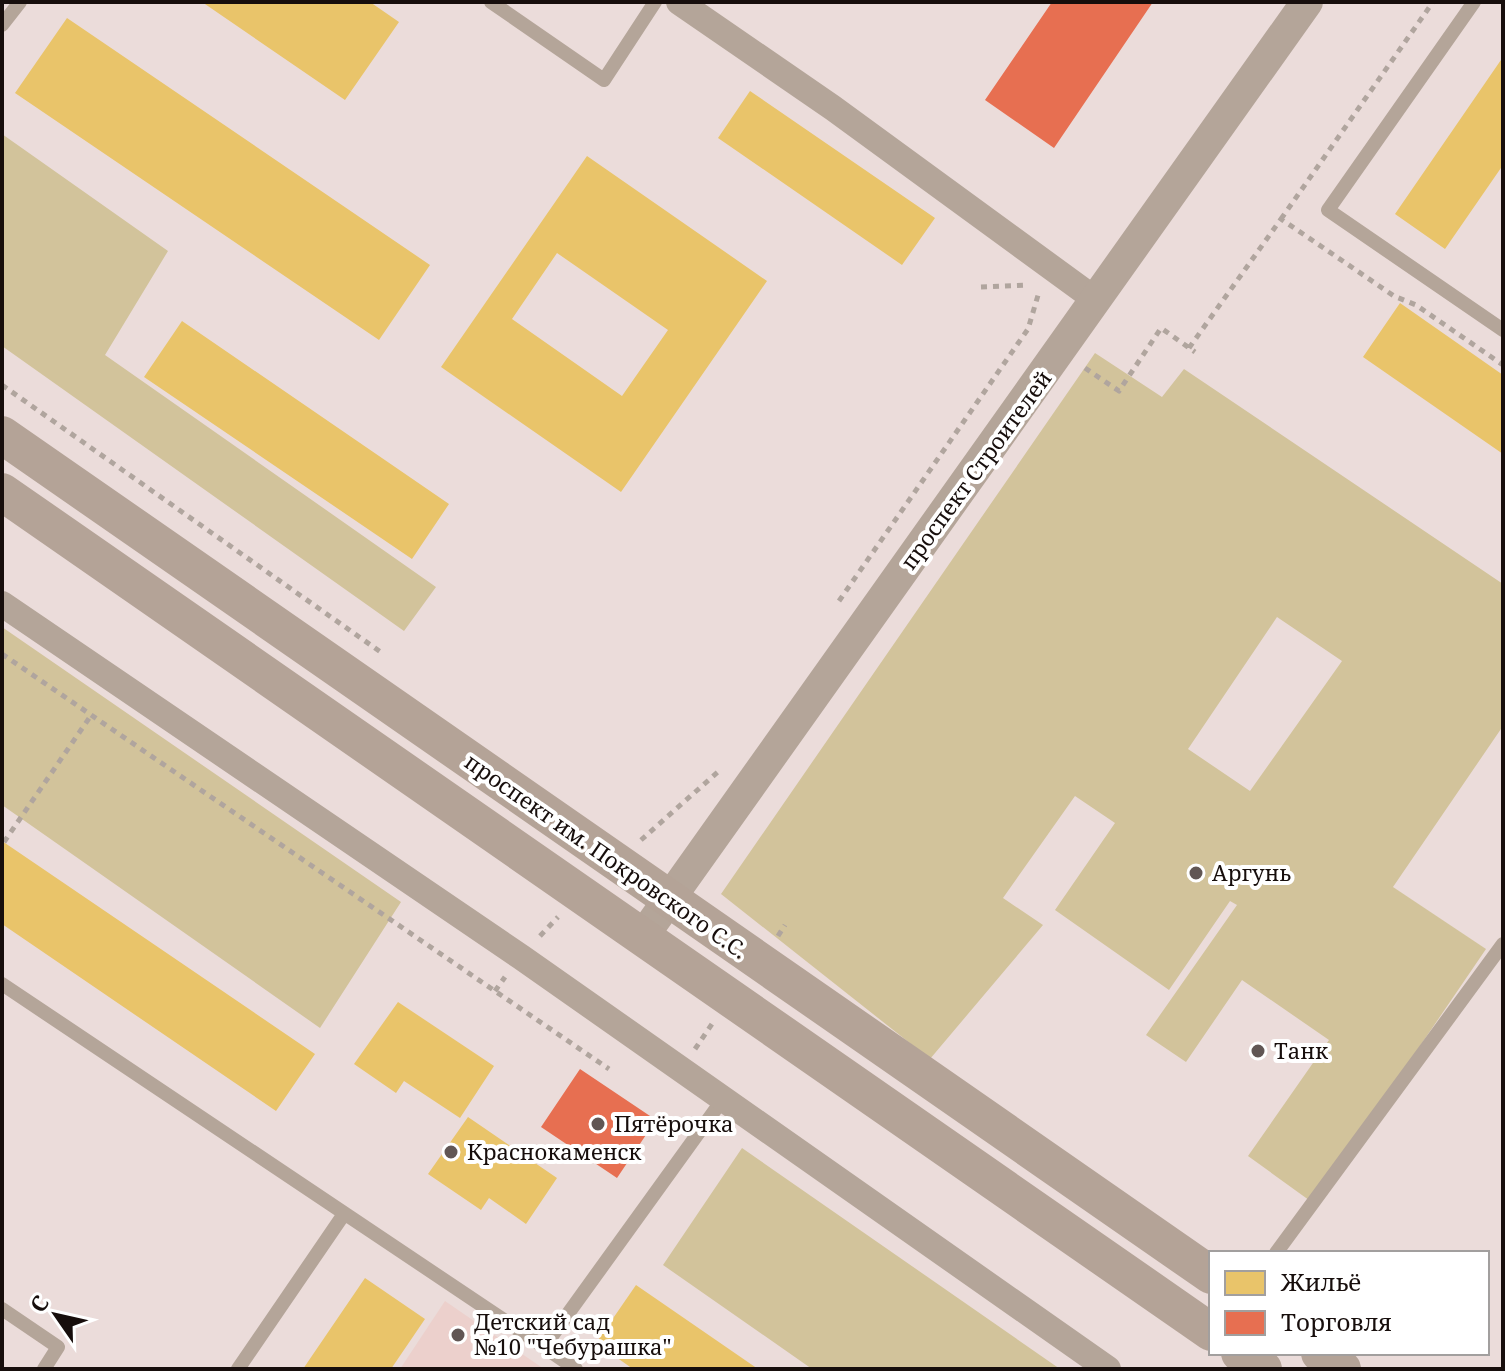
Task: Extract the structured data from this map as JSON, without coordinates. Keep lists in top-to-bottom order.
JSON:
{
  "streets": {
    "main road": ["проспект им. Покровского С.С."],
    "street": ["проспект Строителей"]
  },
  "crossings": [
    ["проспект Строителей", "проспект им. Покровского С.С."]
  ],
  "places": [
    "Аргунь",
    "Танк",
    "Пятёрочка",
    "Краснокаменск",
    "Детский сад №10 \"Чебурашка\""
  ],
  "legend": ["Жильё", "Торговля"],
  "north": "top left"
}
